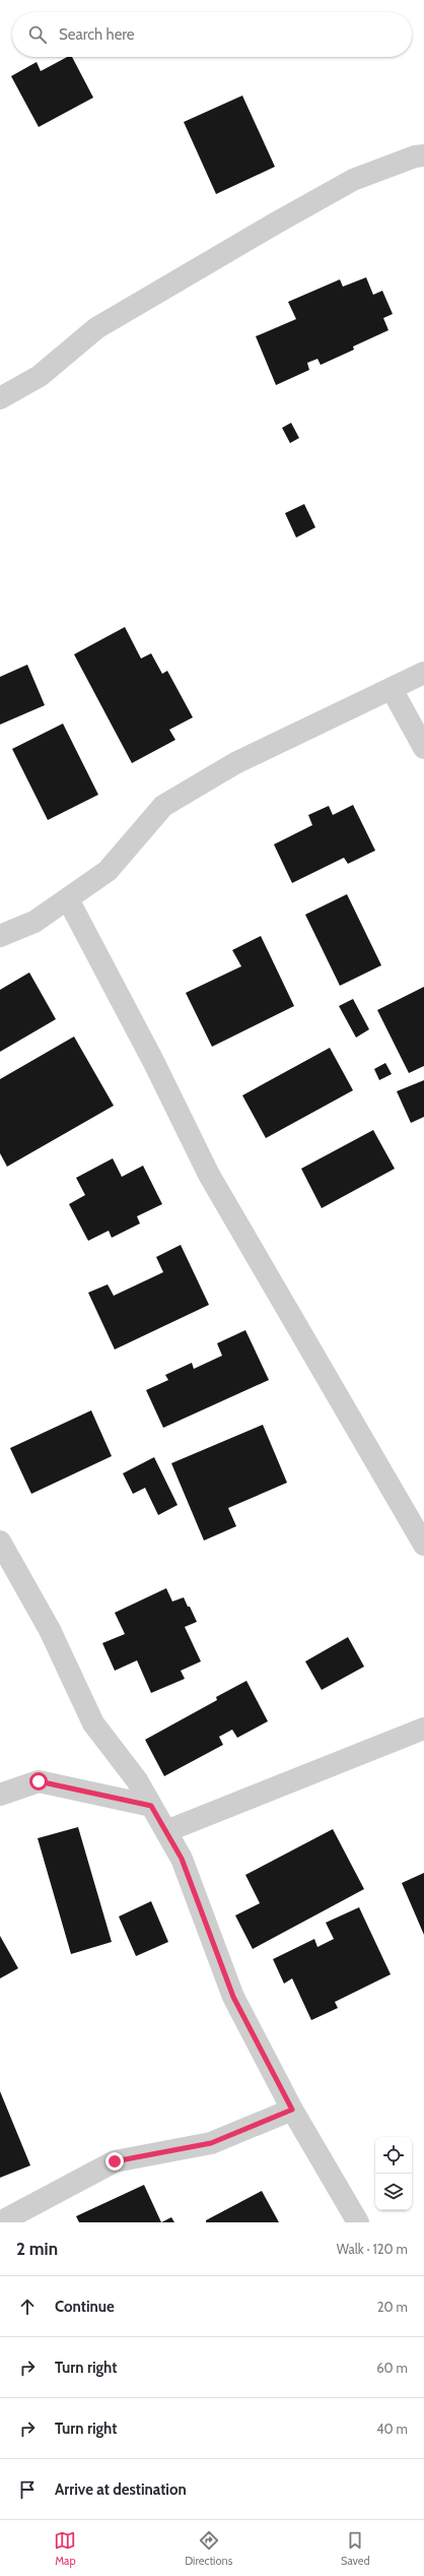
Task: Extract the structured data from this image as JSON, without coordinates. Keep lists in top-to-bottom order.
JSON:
{
  "page": {
    "search": "Search here",
    "heading": ["2 min", "Walk · 120 m"],
    "list": [
      ["Continue", "20 m"],
      ["Turn right", "60 m"],
      ["Turn right", "40 m"],
      "Arrive at destination"
    ],
    "nav": ["Map", "Directions", "Saved"]
  }
}
